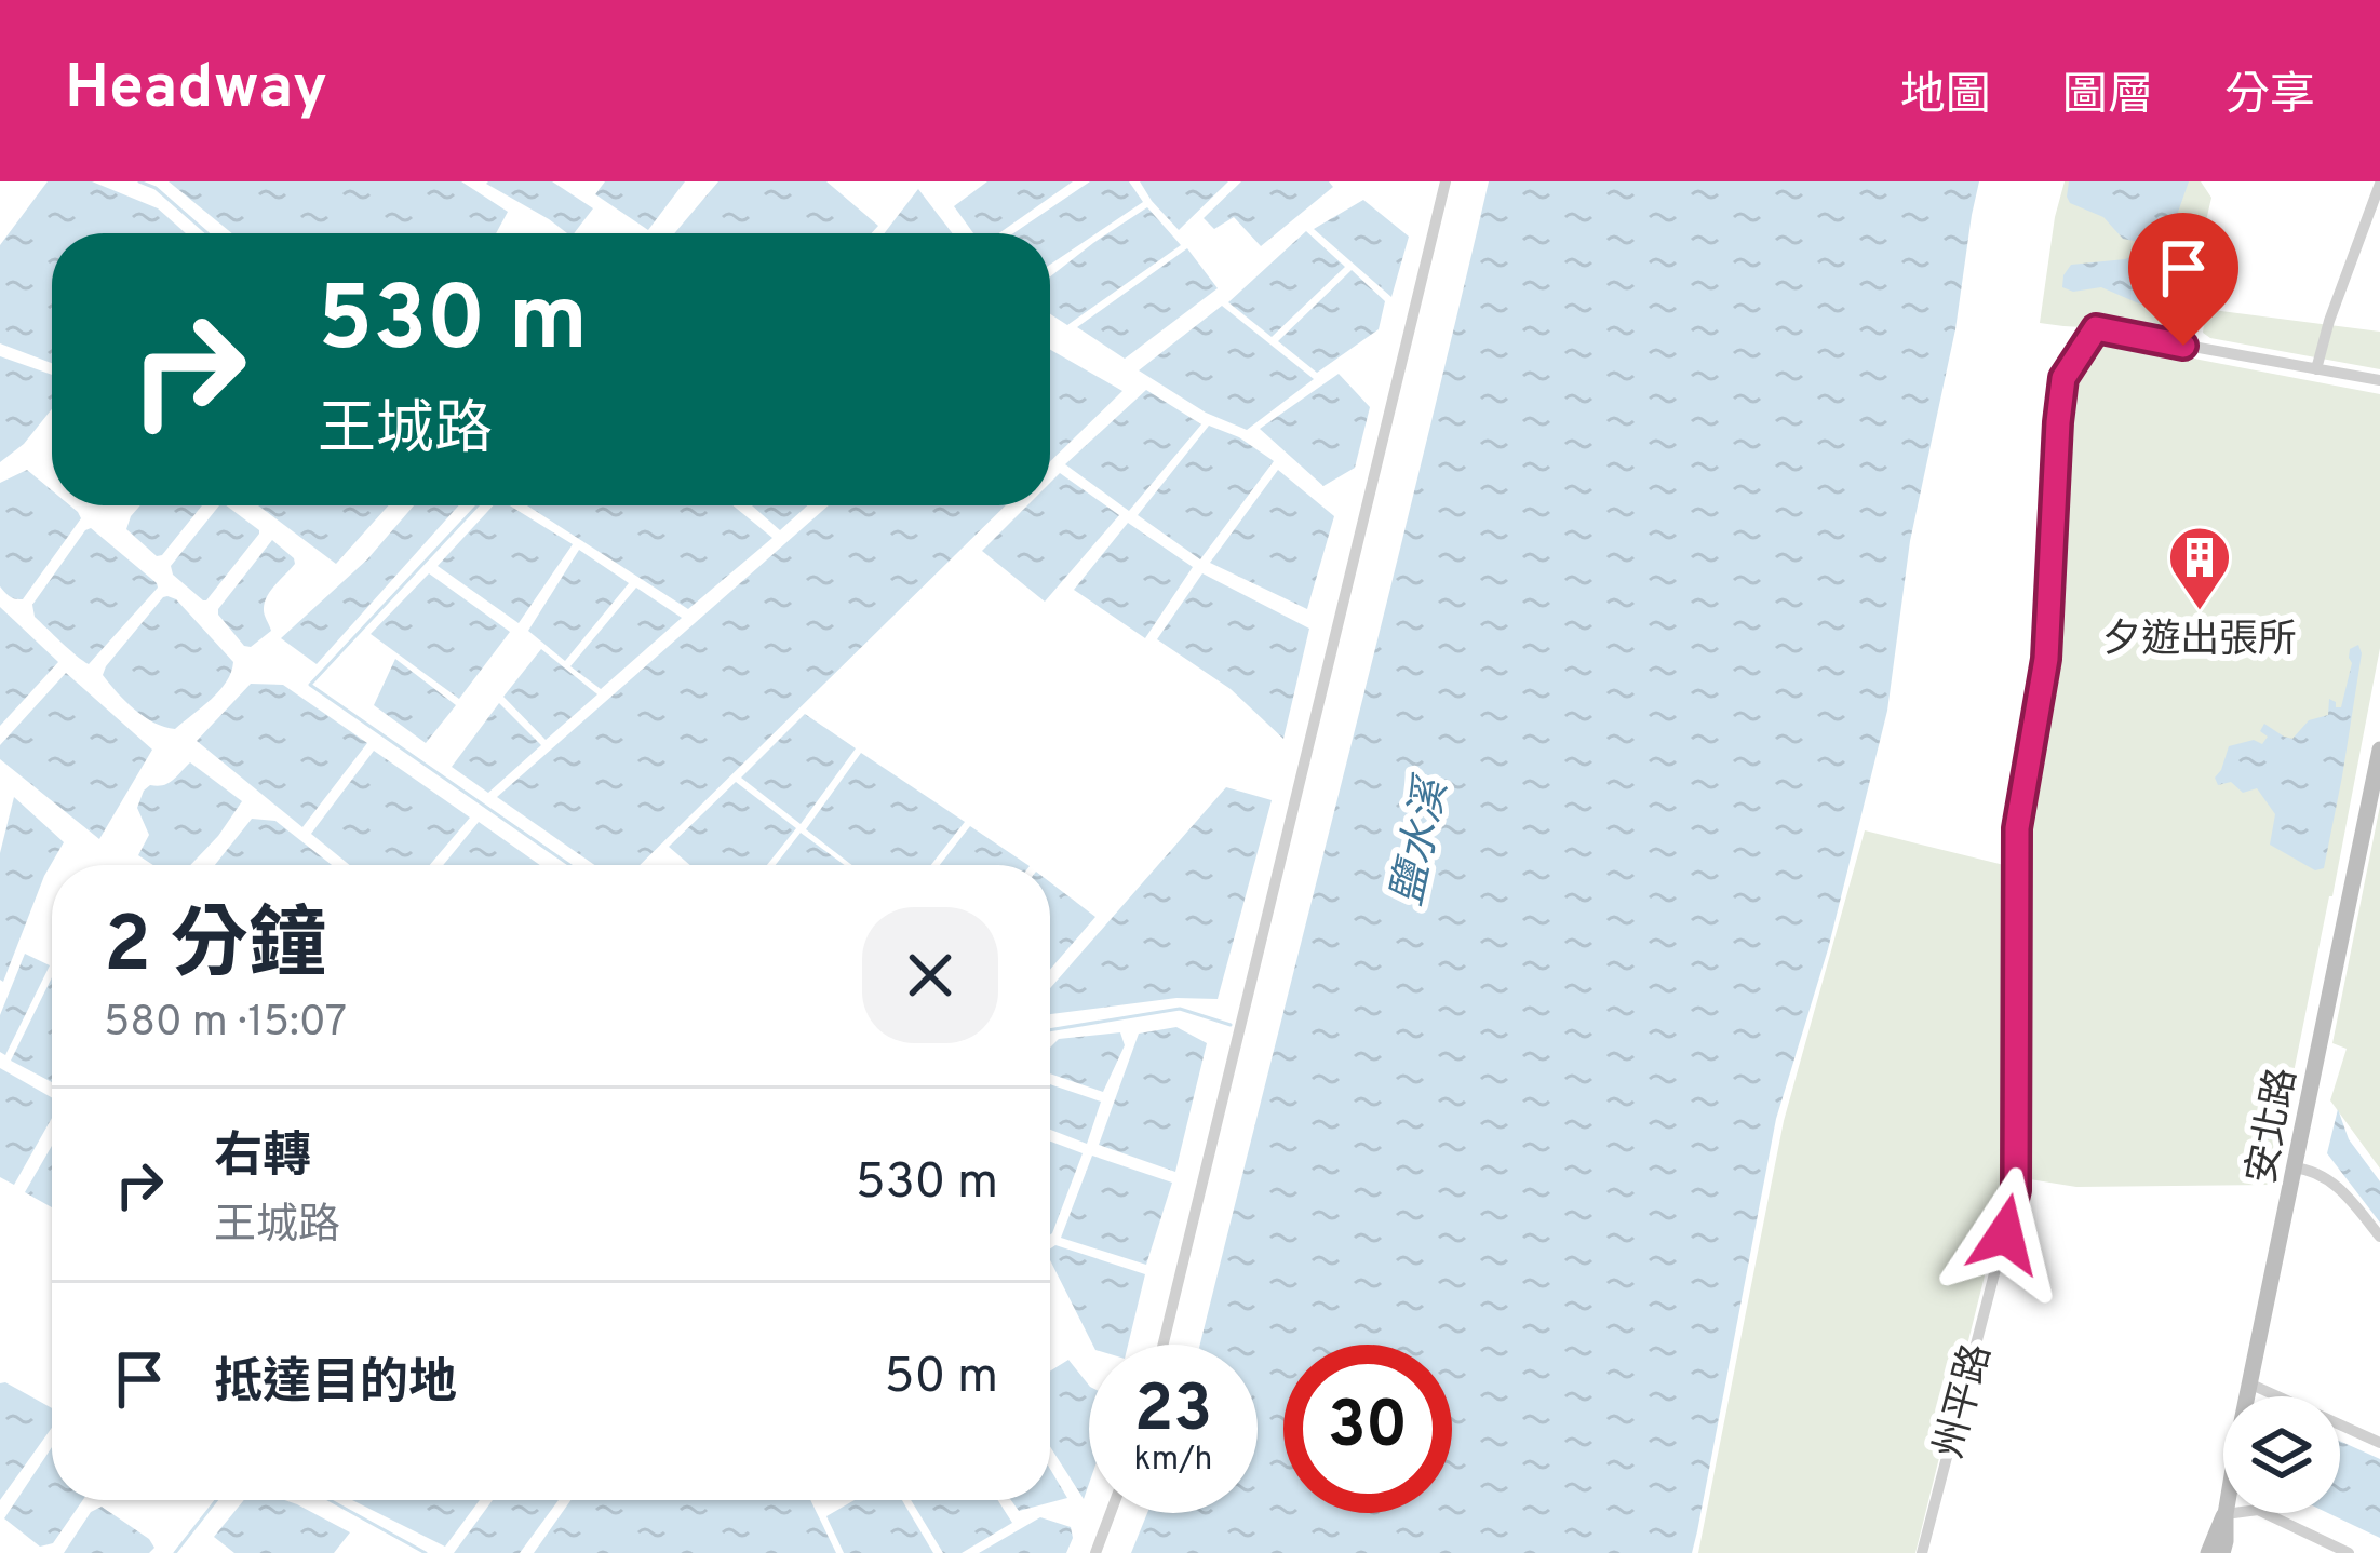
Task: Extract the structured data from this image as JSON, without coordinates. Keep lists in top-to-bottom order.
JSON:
{
  "streets": {
    "street": ["安北路", "州平路"]
  },
  "water": ["鹽水溪"],
  "places": {
    "building": ["夕遊出張所"]
  },
  "page": {
    "header": "Headway",
    "nav": ["地圖", "圖層", "分享"],
    "turn": ["530 m", "王城路"],
    "heading": ["2 分鐘", "580 m · 15:07"],
    "list": [
      {
        "name": "右轉",
        "note": "王城路",
        "value": "530 m"
      },
      {
        "name": "抵達目的地",
        "value": "50 m"
      }
    ],
    "speed": "23 km/h",
    "limit": "30"
  }
}
